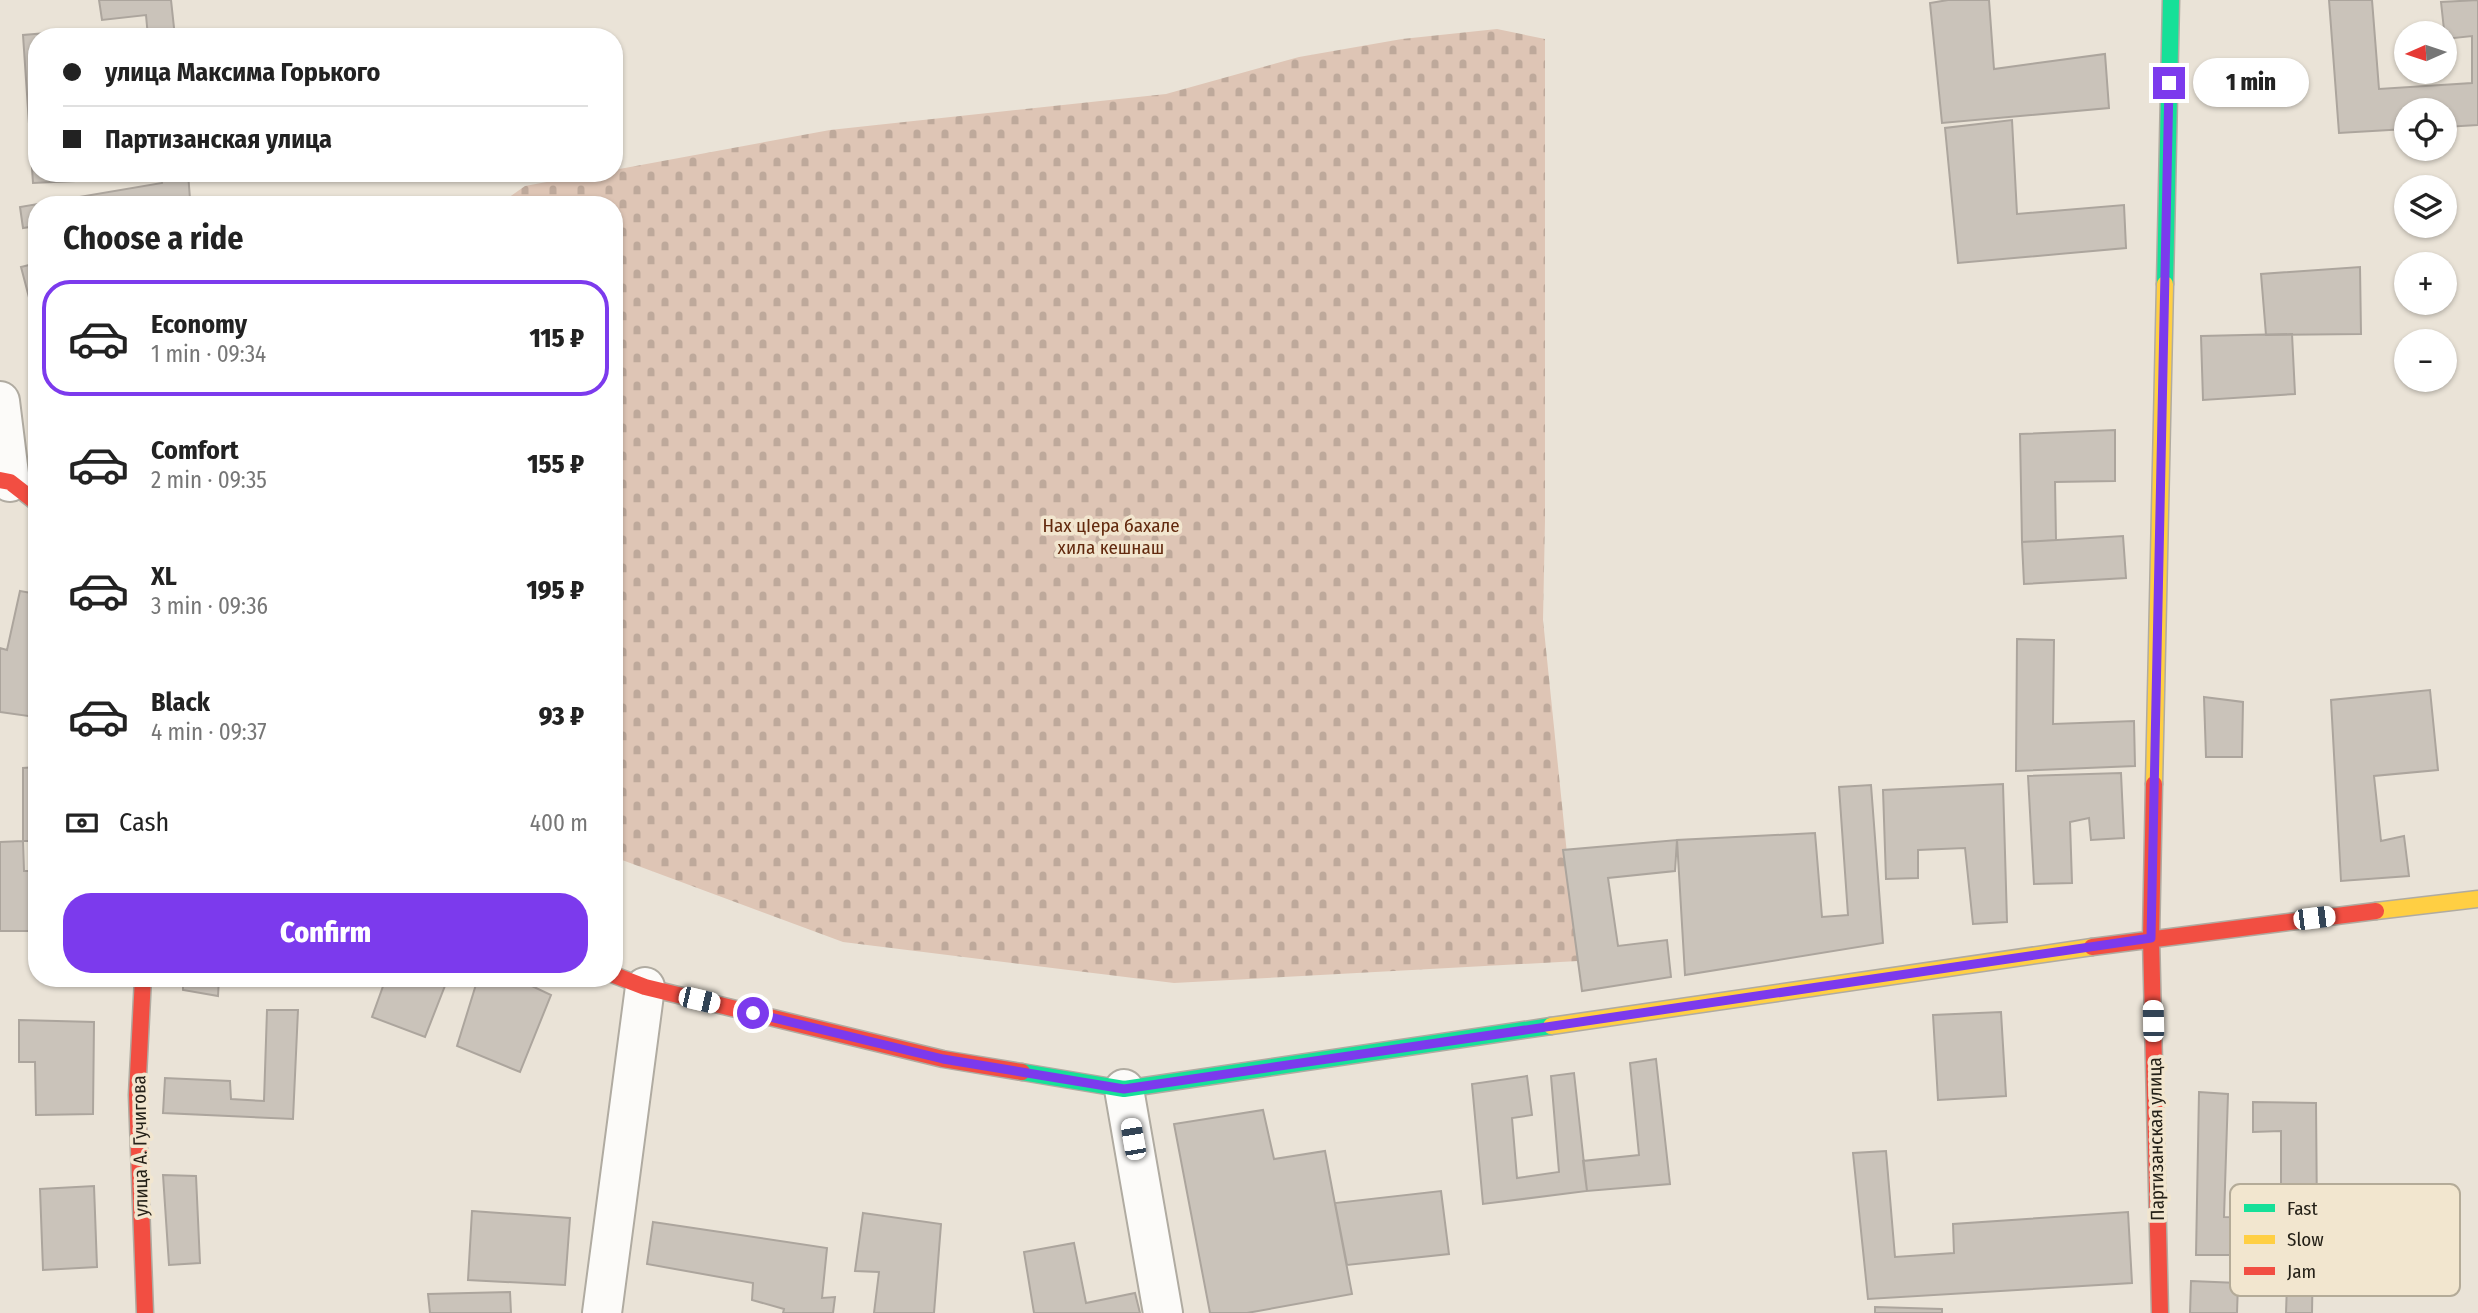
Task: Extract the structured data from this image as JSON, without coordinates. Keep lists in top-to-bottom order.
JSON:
{
  "streets": {
    "street": ["Партизанская улица", "улица А. Гучигова"]
  },
  "parks": ["Нах цIера бахале хила кешнаш"],
  "legend": ["Fast", "Slow", "Jam"],
  "north": "left",
  "page": {
    "map_buttons": ["+", "−"],
    "banner": ["улица Максима Горького", "Партизанская улица"],
    "bubble": "1 min",
    "heading": "Choose a ride",
    "list": [
      {
        "name": "Economy",
        "note": "1 min · 09:34",
        "value": "115 ₽"
      },
      {
        "name": "Comfort",
        "note": "2 min · 09:35",
        "value": "155 ₽"
      },
      {
        "name": "XL",
        "note": "3 min · 09:36",
        "value": "195 ₽"
      },
      {
        "name": "Black",
        "note": "4 min · 09:37",
        "value": "93 ₽"
      }
    ],
    "pay": ["Cash", "400 m"],
    "buttons": "Confirm"
  }
}
